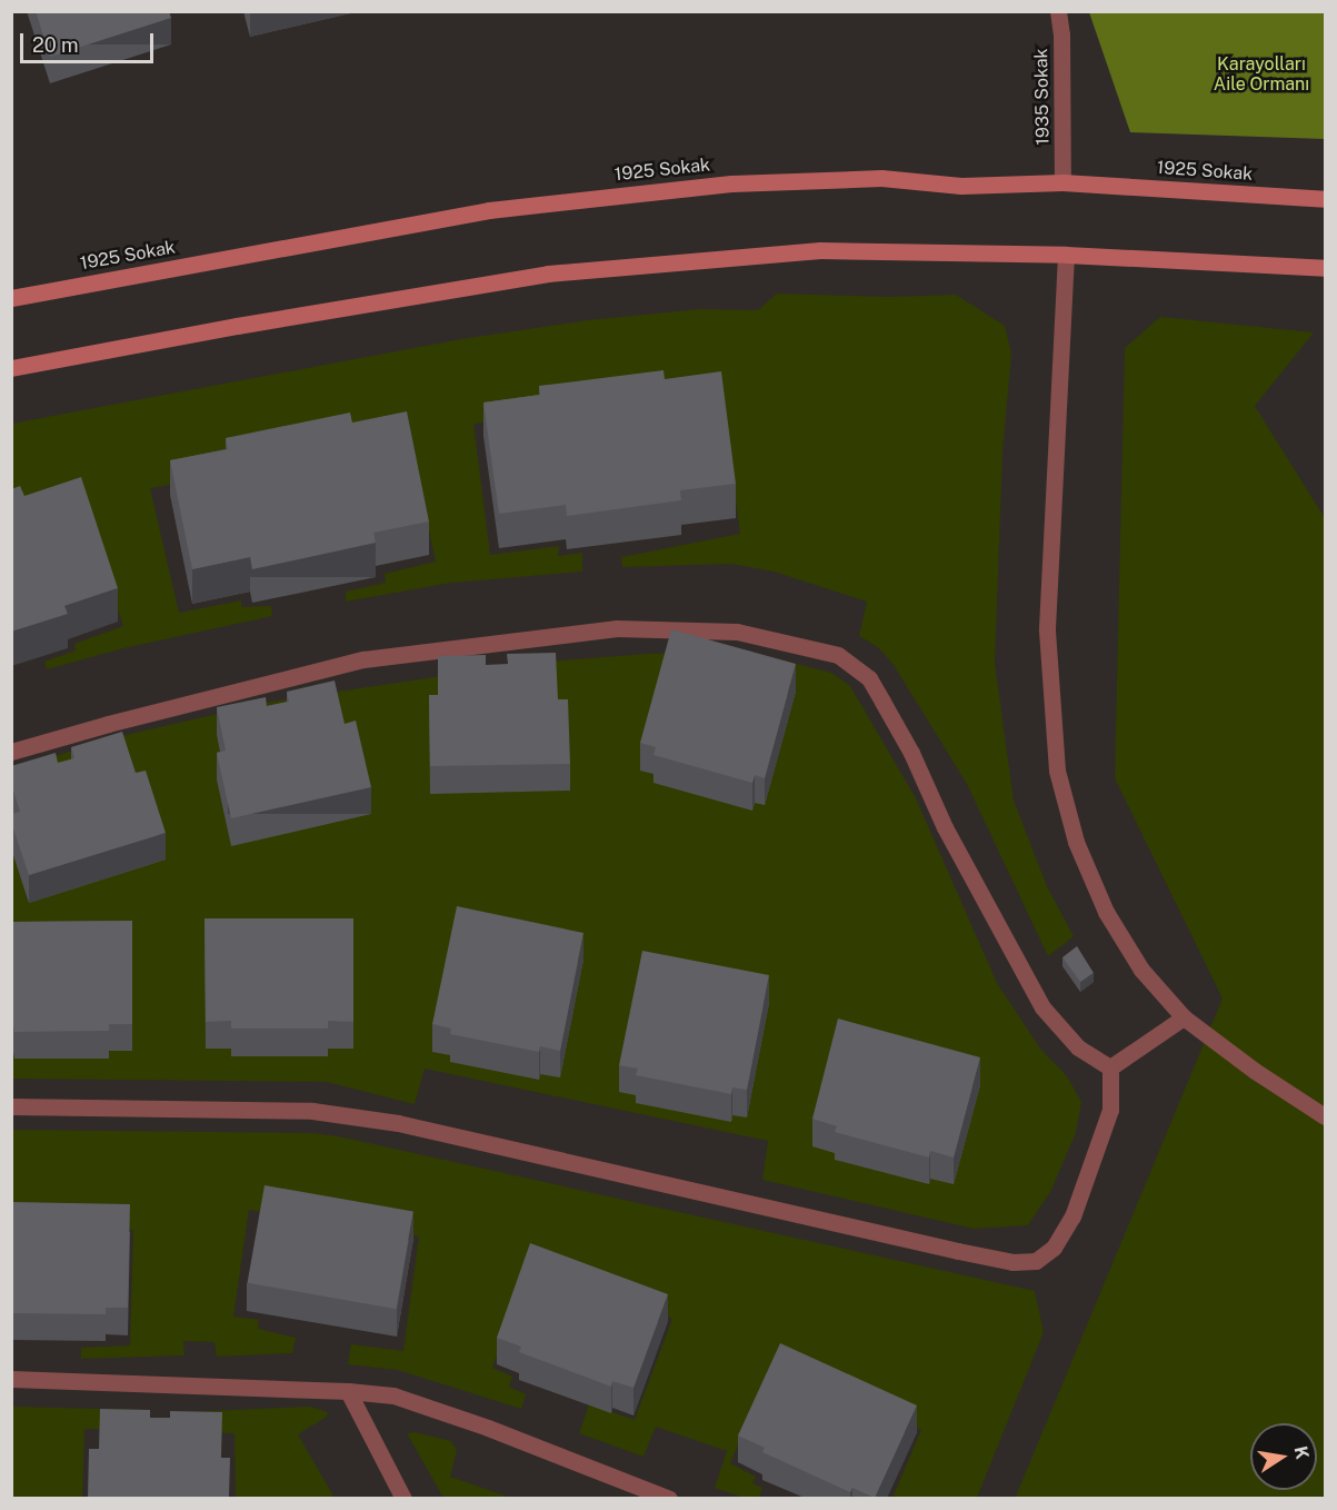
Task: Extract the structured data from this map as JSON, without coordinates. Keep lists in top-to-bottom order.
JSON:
{
  "streets": {
    "main road": ["1925 Sokak"],
    "street": ["1935 Sokak"]
  },
  "crossings": [
    ["1935 Sokak", "1925 Sokak"]
  ],
  "parks": ["Karayolları Aile Ormanı"],
  "scale_bar": "20 m",
  "north": "right"
}
